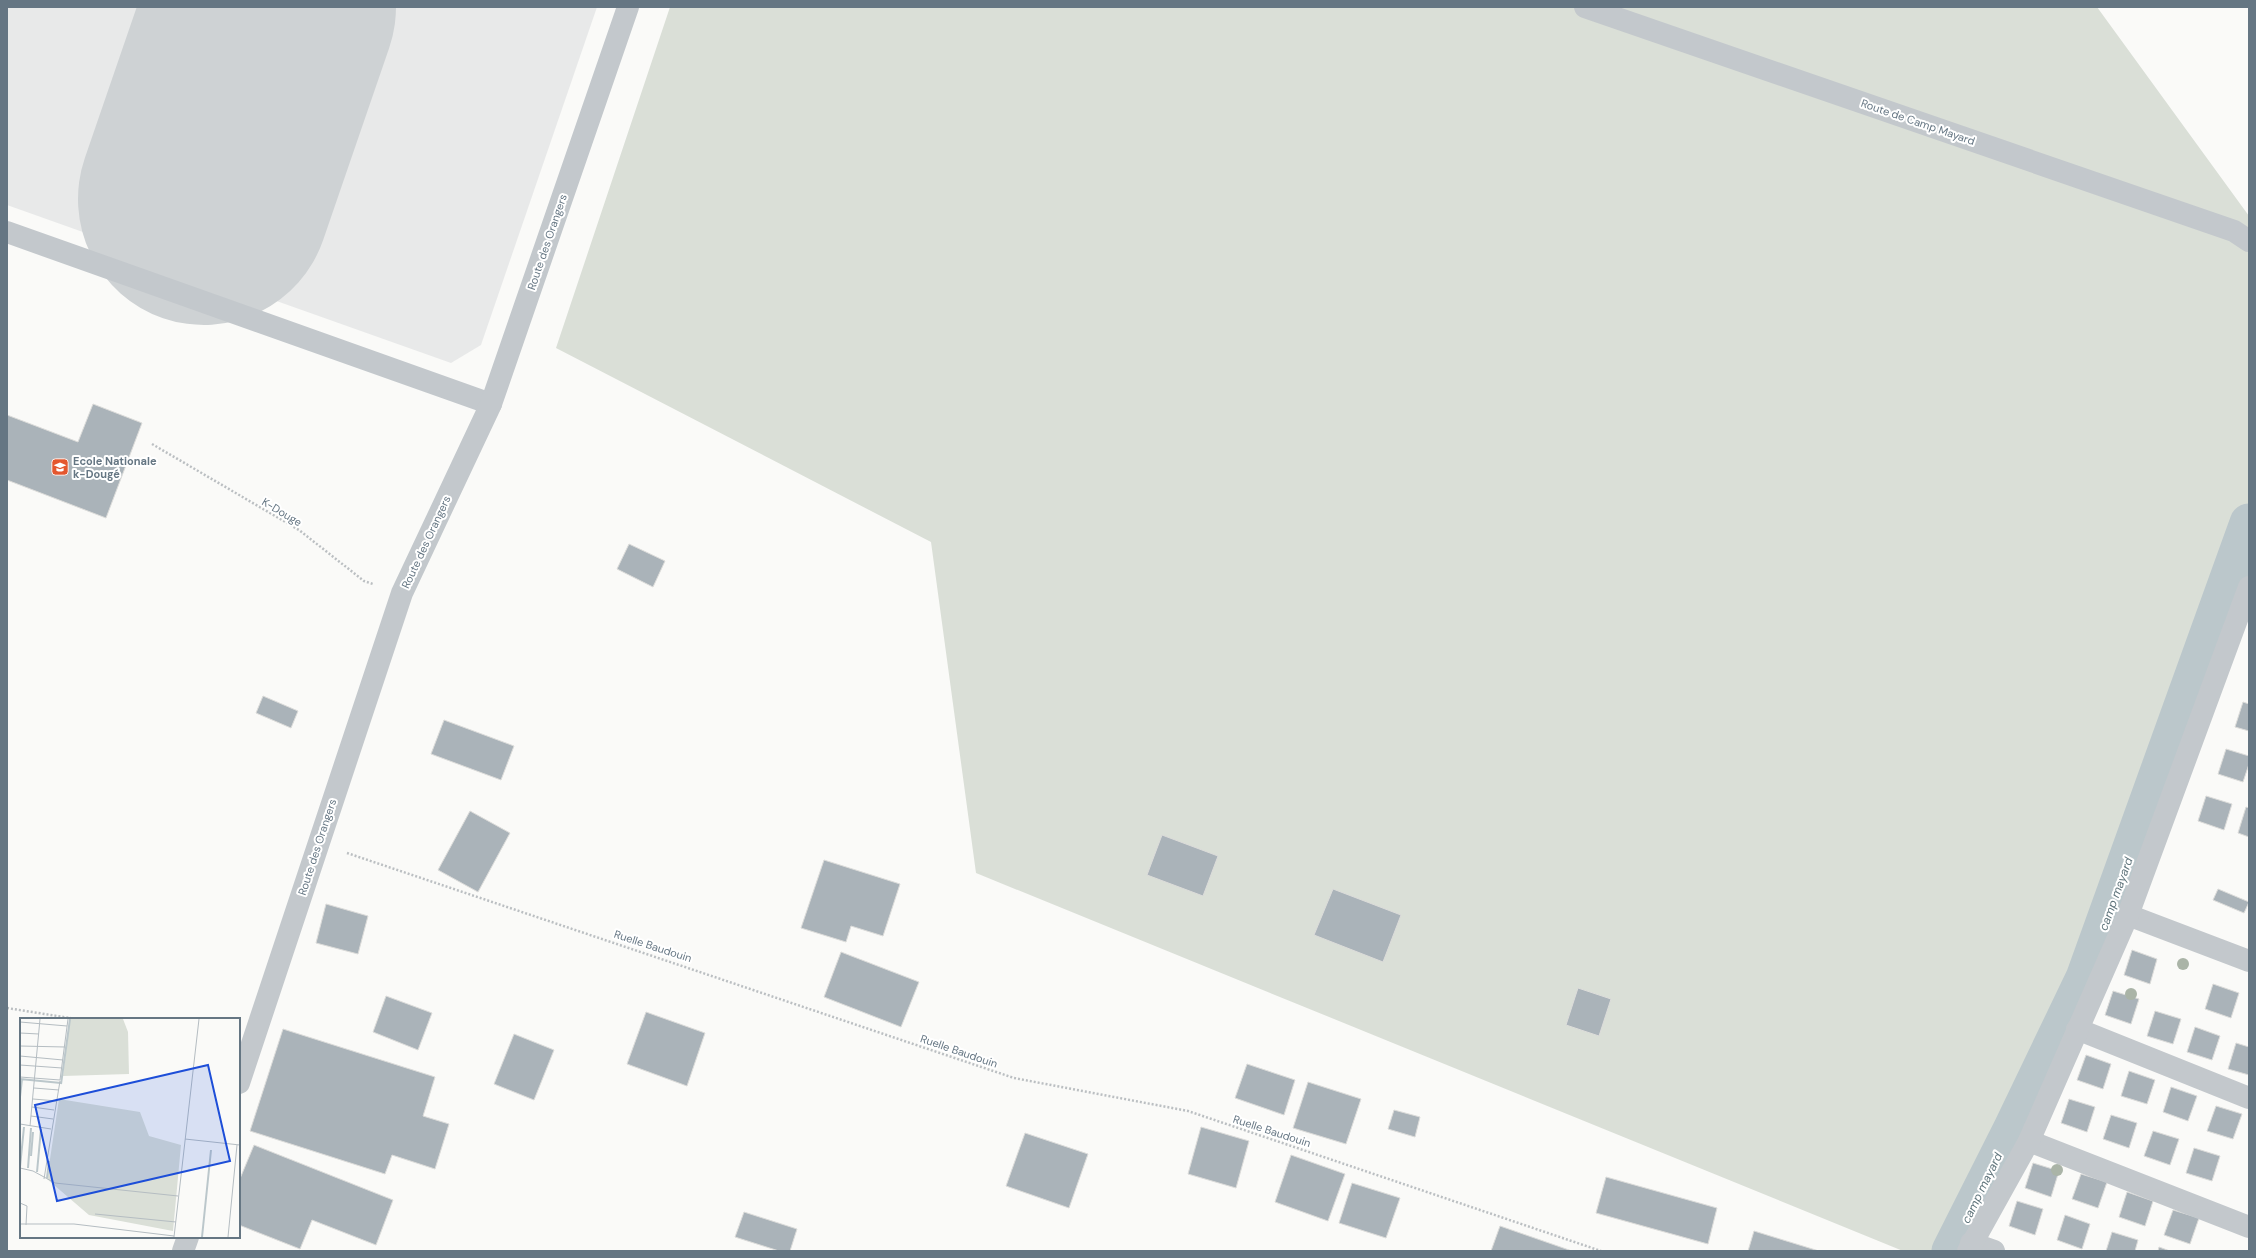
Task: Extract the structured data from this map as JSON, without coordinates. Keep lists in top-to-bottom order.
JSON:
{
  "streets": {
    "street": ["Route de Camp Mayard", "Route des Orangers"],
    "path": ["K-Douge", "Ruelle Baudouin"]
  },
  "crossings": [
    ["Route des Orangers", "K-Douge"],
    ["Route des Orangers", "Ruelle Baudouin"]
  ],
  "water": ["camp mayard"],
  "places": {
    "school or university": ["Ecole Nationale k-Dougé"]
  }
}
